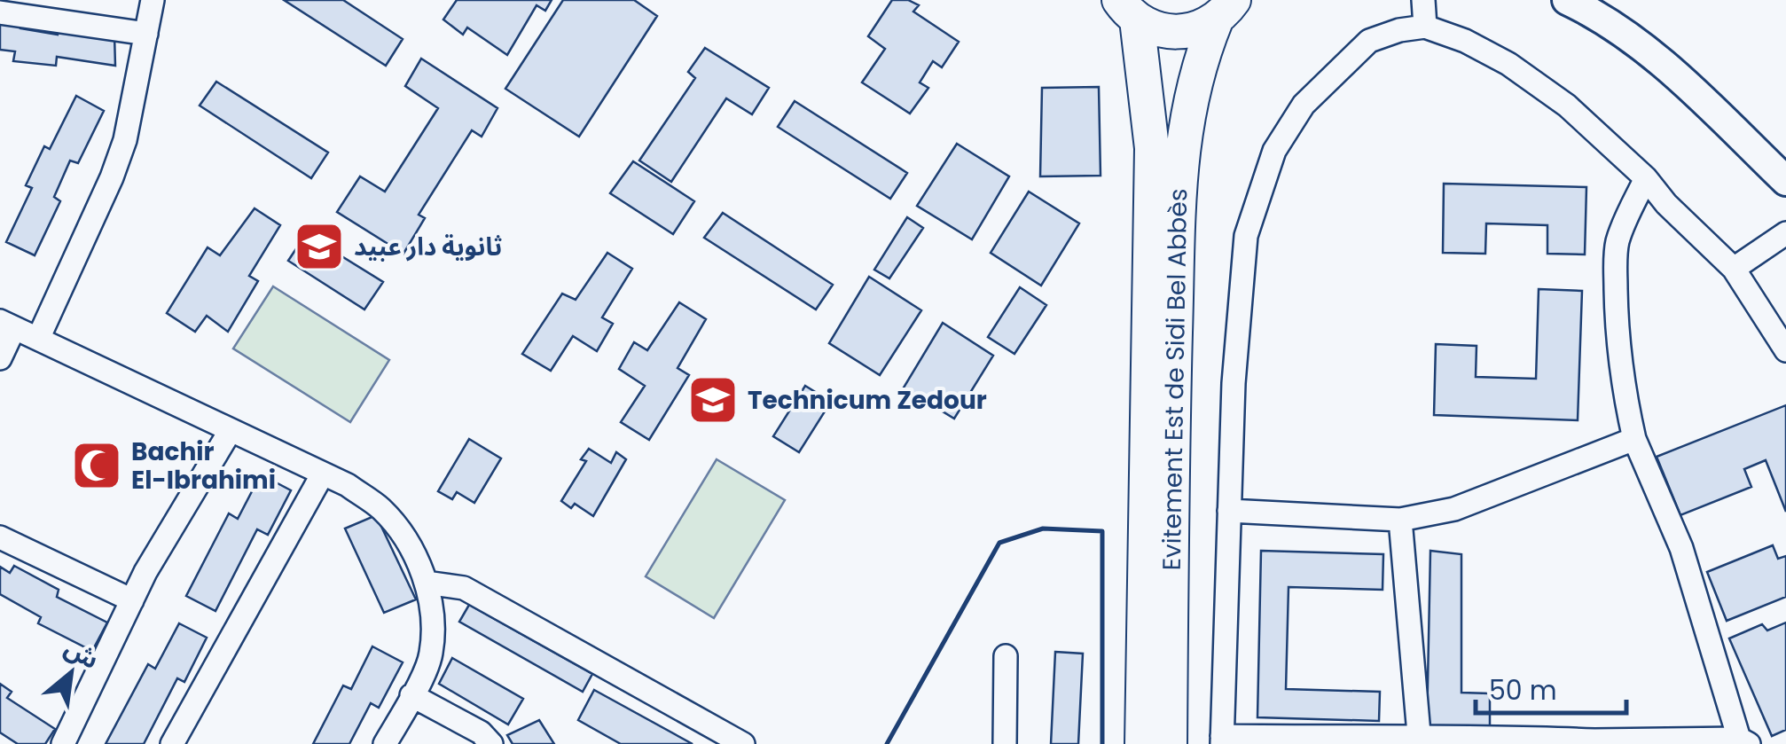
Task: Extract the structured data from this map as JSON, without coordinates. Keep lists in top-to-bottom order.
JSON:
{
  "streets": {
    "highway": ["Evitement Est de Sidi Bel Abbès"]
  },
  "places": {
    "school or university": ["ثانوية دار عبيد", "Technicum Zedour"],
    "mosque": ["Bachir El-Ibrahimi"]
  },
  "scale_bar": "50 m",
  "north": "top right"
}
